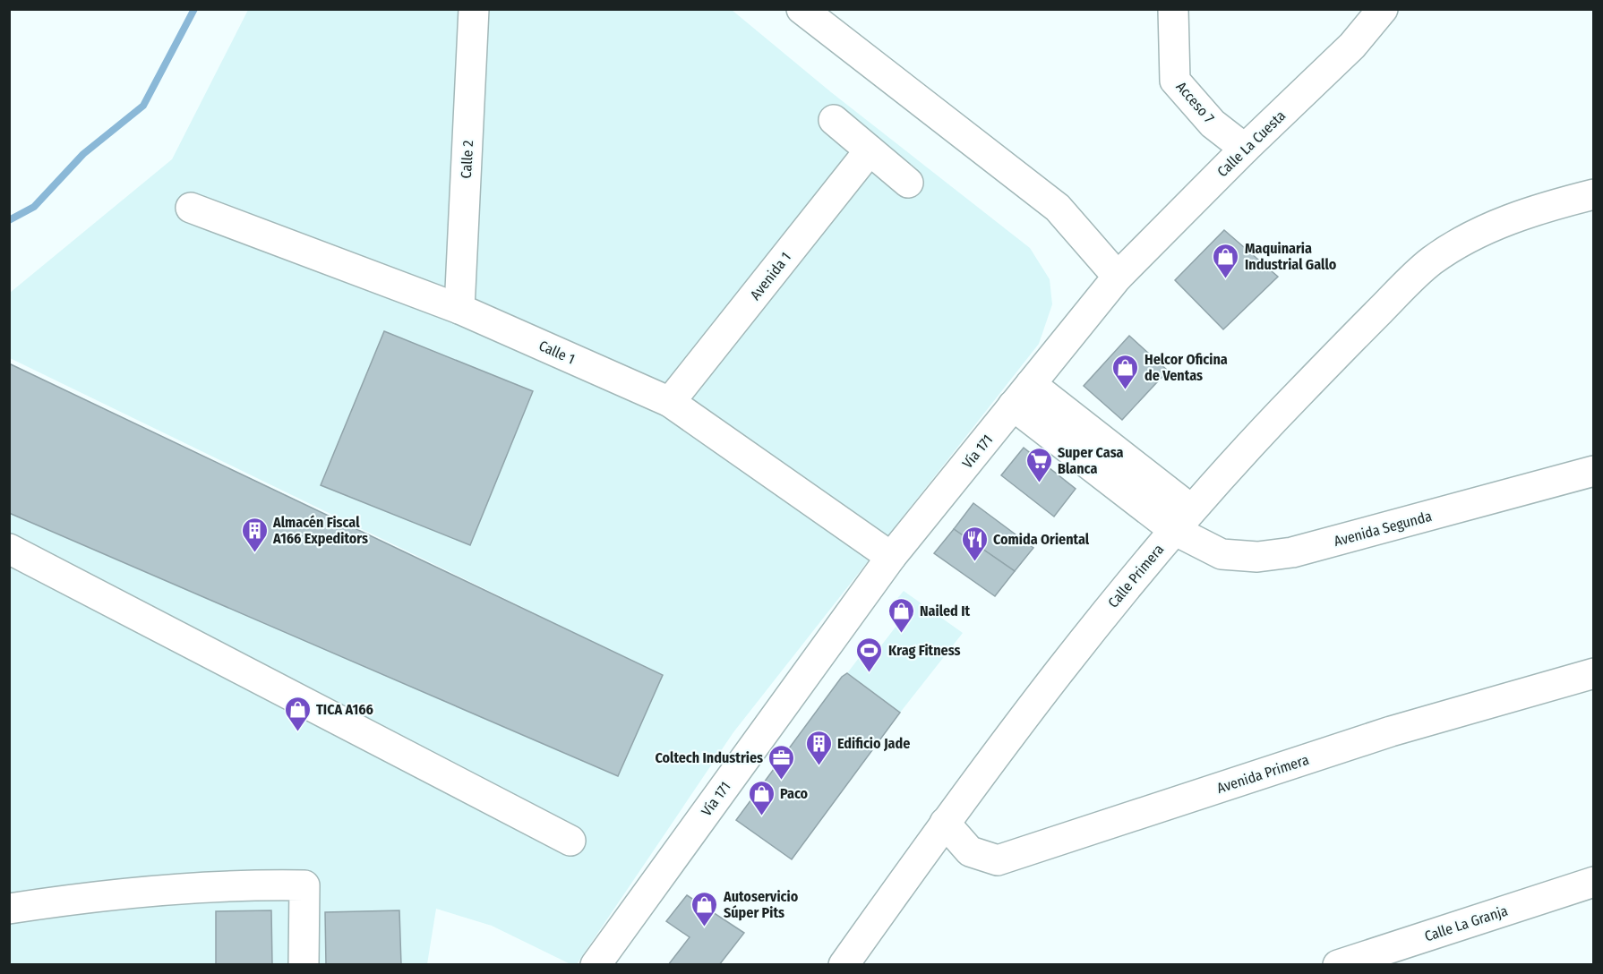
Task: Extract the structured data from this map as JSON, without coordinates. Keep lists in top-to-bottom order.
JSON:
{
  "streets": {
    "street": [
      "Acceso 7",
      "Calle La Cuesta",
      "Calle 2",
      "Avenida 1",
      "Calle 1",
      "Vía 171",
      "Avenida Segunda",
      "Calle Primera",
      "Avenida Primera",
      "Calle La Granja"
    ]
  },
  "crossings": [
    ["Acceso 7", "Calle La Cuesta"],
    ["Calle La Cuesta", "Vía 171"],
    ["Calle 2", "Calle 1"],
    ["Avenida 1", "Calle 1"],
    ["Calle 1", "Vía 171"],
    ["Vía 171", "Avenida Segunda"],
    ["Avenida Segunda", "Calle Primera"],
    ["Calle Primera", "Avenida Primera"]
  ],
  "places": {
    "shop": [
      "Maquinaria Industrial Gallo",
      "Helcor Oficina de Ventas",
      "Nailed It",
      "TICA A166",
      "Paco",
      "Autoservicio Súper Pits"
    ],
    "supermarket": ["Super Casa Blanca"],
    "building": ["Almacén Fiscal A166 Expeditors", "Edificio Jade"],
    "restaurant": ["Comida Oriental"],
    "sports": ["Krag Fitness"],
    "office": ["Coltech Industries"]
  }
}
